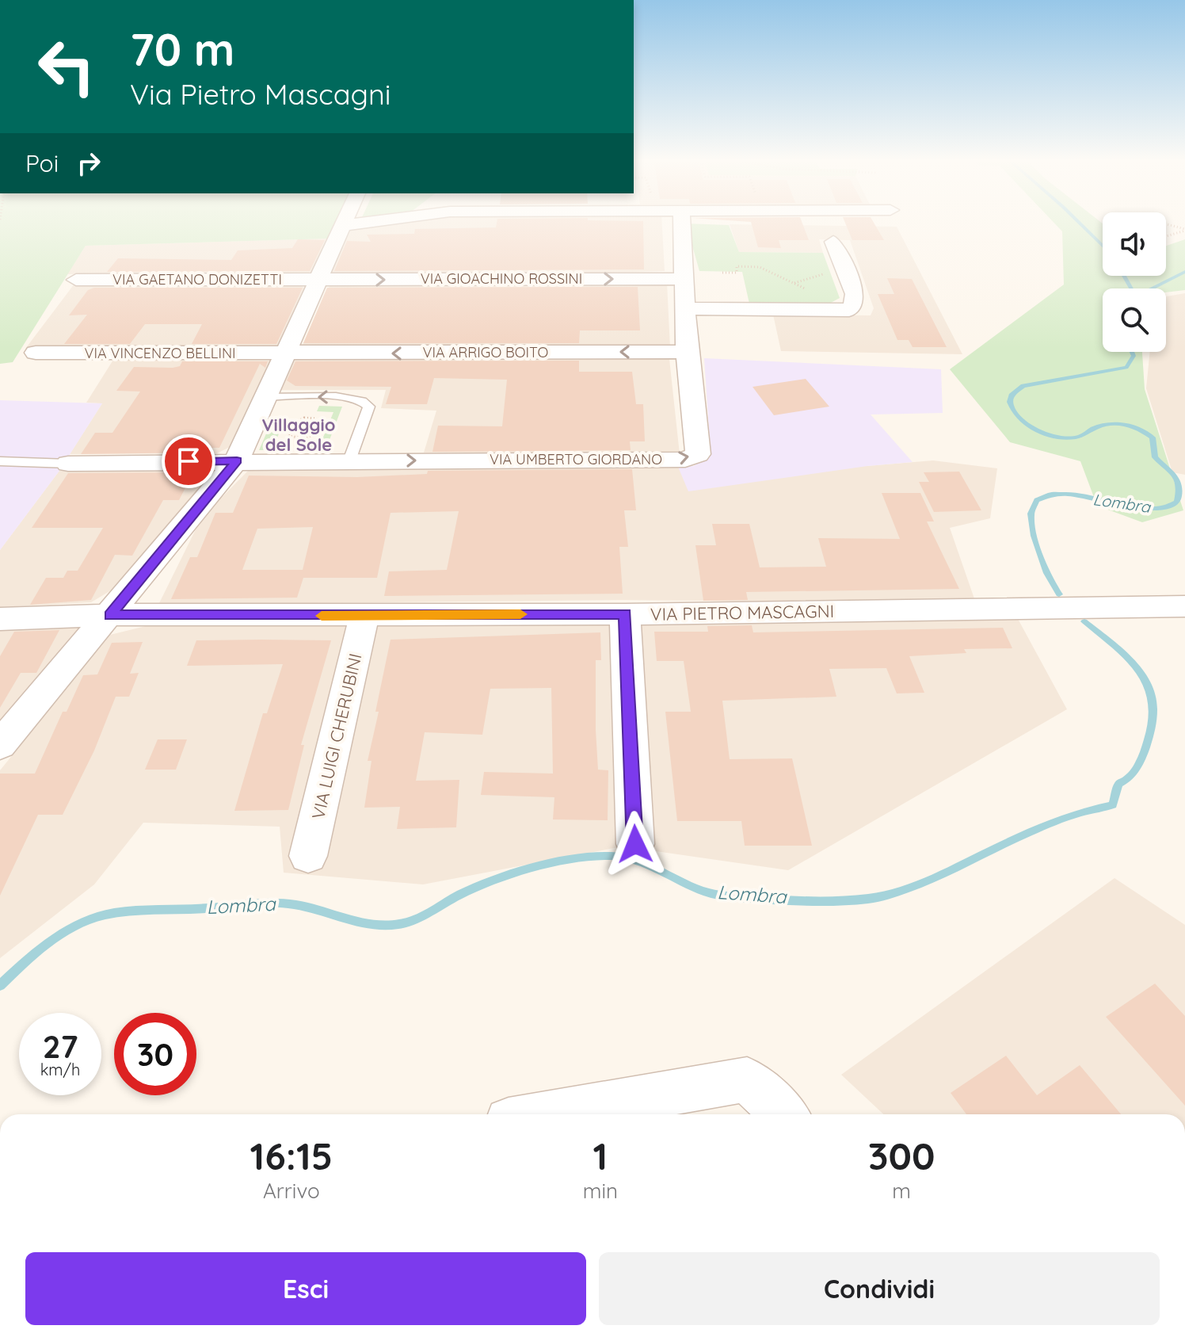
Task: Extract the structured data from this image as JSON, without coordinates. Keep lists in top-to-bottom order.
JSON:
{
  "streets": {
    "street": [
      "VIA GIOACHINO ROSSINI",
      "VIA GAETANO DONIZETTI",
      "VIA ARRIGO BOITO",
      "VIA VINCENZO BELLINI",
      "VIA UMBERTO GIORDANO",
      "VIA PIETRO MASCAGNI",
      "VIA LUIGI CHERUBINI"
    ]
  },
  "crossings": [
    ["VIA GIOACHINO ROSSINI", "VIA GAETANO DONIZETTI"],
    ["VIA ARRIGO BOITO", "VIA VINCENZO BELLINI"],
    ["VIA ARRIGO BOITO", "VIA UMBERTO GIORDANO"],
    ["VIA PIETRO MASCAGNI", "VIA LUIGI CHERUBINI"]
  ],
  "one_way": ["VIA GIOACHINO ROSSINI", "VIA ARRIGO BOITO"],
  "districts": ["Villaggio del Sole"],
  "water": ["Lombra"],
  "page": {
    "turn": ["70 m", "Via Pietro Mascagni"],
    "then": "Poi",
    "speed": "27 km/h",
    "limit": "30",
    "eta": [
      "16:15",
      "Arrivo",
      "1",
      "min",
      "300",
      "m"
    ],
    "buttons": ["Esci", "Condividi"]
  }
}
